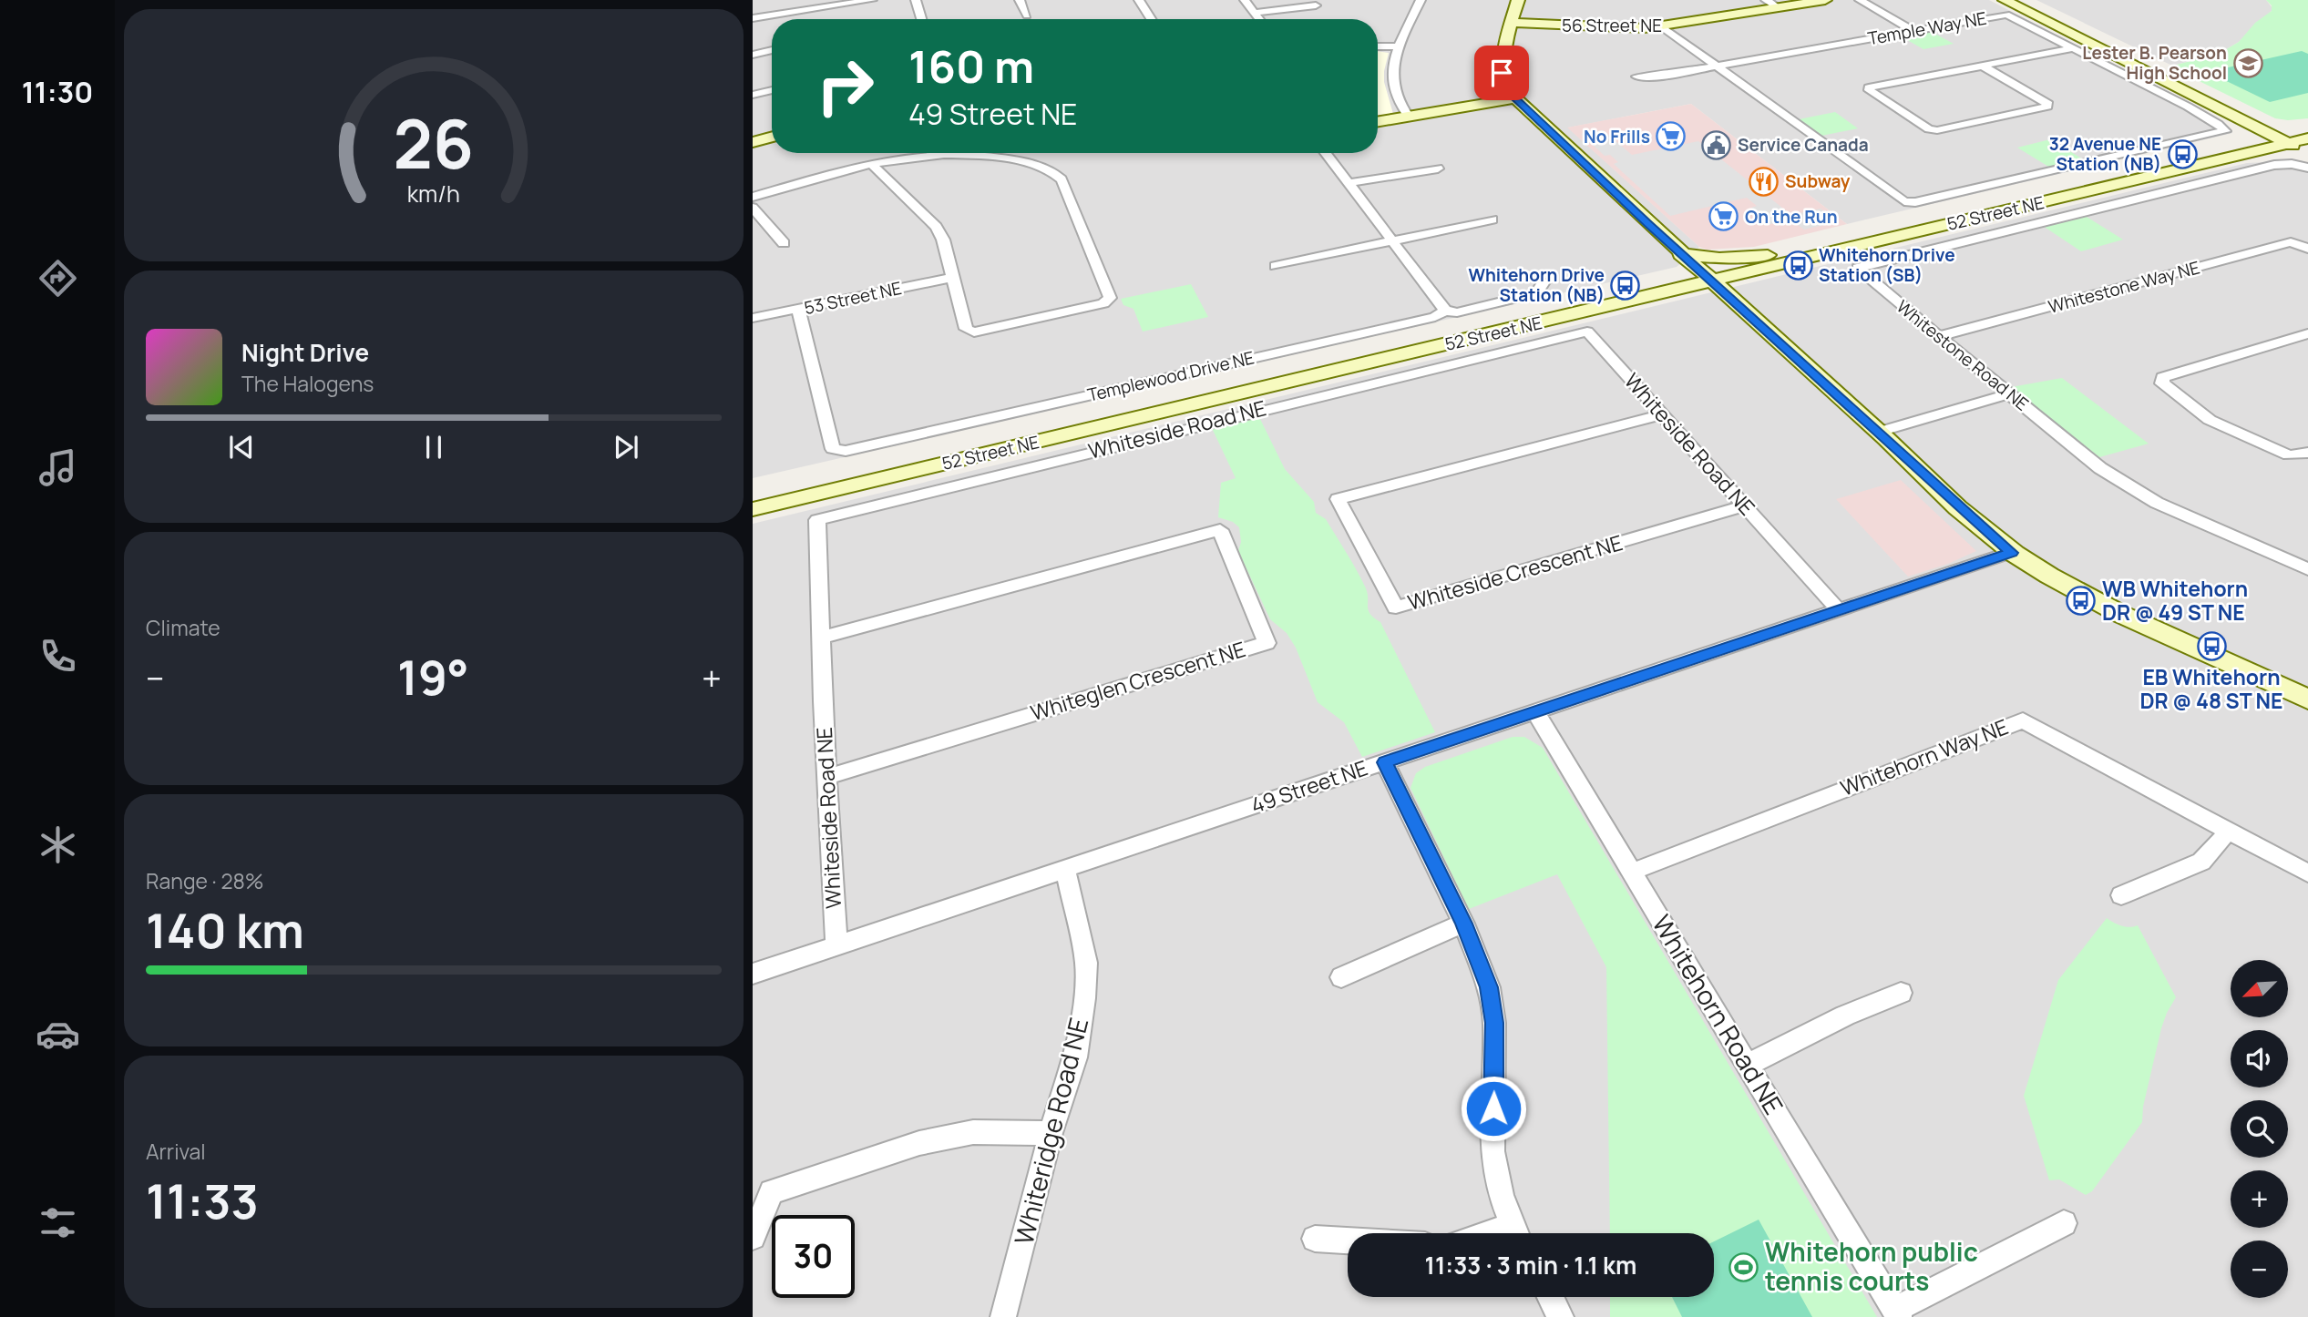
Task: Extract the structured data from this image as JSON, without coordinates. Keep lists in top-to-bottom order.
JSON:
{
  "streets": {
    "main road": ["56 Street NE", "52 Street NE"],
    "street": [
      "Temple Way NE",
      "Whitestone Way NE",
      "53 Street NE",
      "Whitestone Road NE",
      "Templewood Drive NE",
      "Whiteside Road NE",
      "Whiteside Crescent NE",
      "Whiteglen Crescent NE",
      "Whitehorn Way NE",
      "49 Street NE",
      "Whitehorn Road NE",
      "Whiteridge Road NE"
    ]
  },
  "crossings": [
    ["Whitestone Way NE", "Whitestone Road NE"],
    ["53 Street NE", "Templewood Drive NE"],
    ["Whiteside Road NE", "Whiteside Crescent NE"],
    ["Whiteside Road NE", "Whiteglen Crescent NE"],
    ["Whiteside Road NE", "49 Street NE"],
    ["Whitehorn Way NE", "Whitehorn Road NE"],
    ["49 Street NE", "Whitehorn Road NE"],
    ["49 Street NE", "Whiteridge Road NE"]
  ],
  "places": {
    "school or university": ["Lester B. Pearson High School"],
    "supermarket": ["No Frills", "On the Run"],
    "public building": ["Service Canada"],
    "bus stop": [
      "32 Avenue NE Station (NB)",
      "Whitehorn Drive Station (SB)",
      "Whitehorn Drive Station (NB)",
      "WB Whitehorn DR @ 49 ST NE",
      "EB Whitehorn DR @ 48 ST NE"
    ],
    "restaurant": ["Subway"],
    "sports": ["Whitehorn public tennis courts"]
  },
  "north": "bottom left",
  "page": {
    "tabs": "11:30",
    "turn": ["160 m", "49 Street NE"],
    "song": ["Night Drive", "The Halogens"],
    "tile": [
      "Climate",
      ["Range · 28%", "140 km"],
      ["Arrival", "11:33"]
    ],
    "heat": ["−", "19°", "+"],
    "map_buttons": ["+", "−"],
    "limit": "30",
    "trip": "11:33 · 3 min · 1.1 km",
    "gauge": ["26", "km/h"]
  }
}
